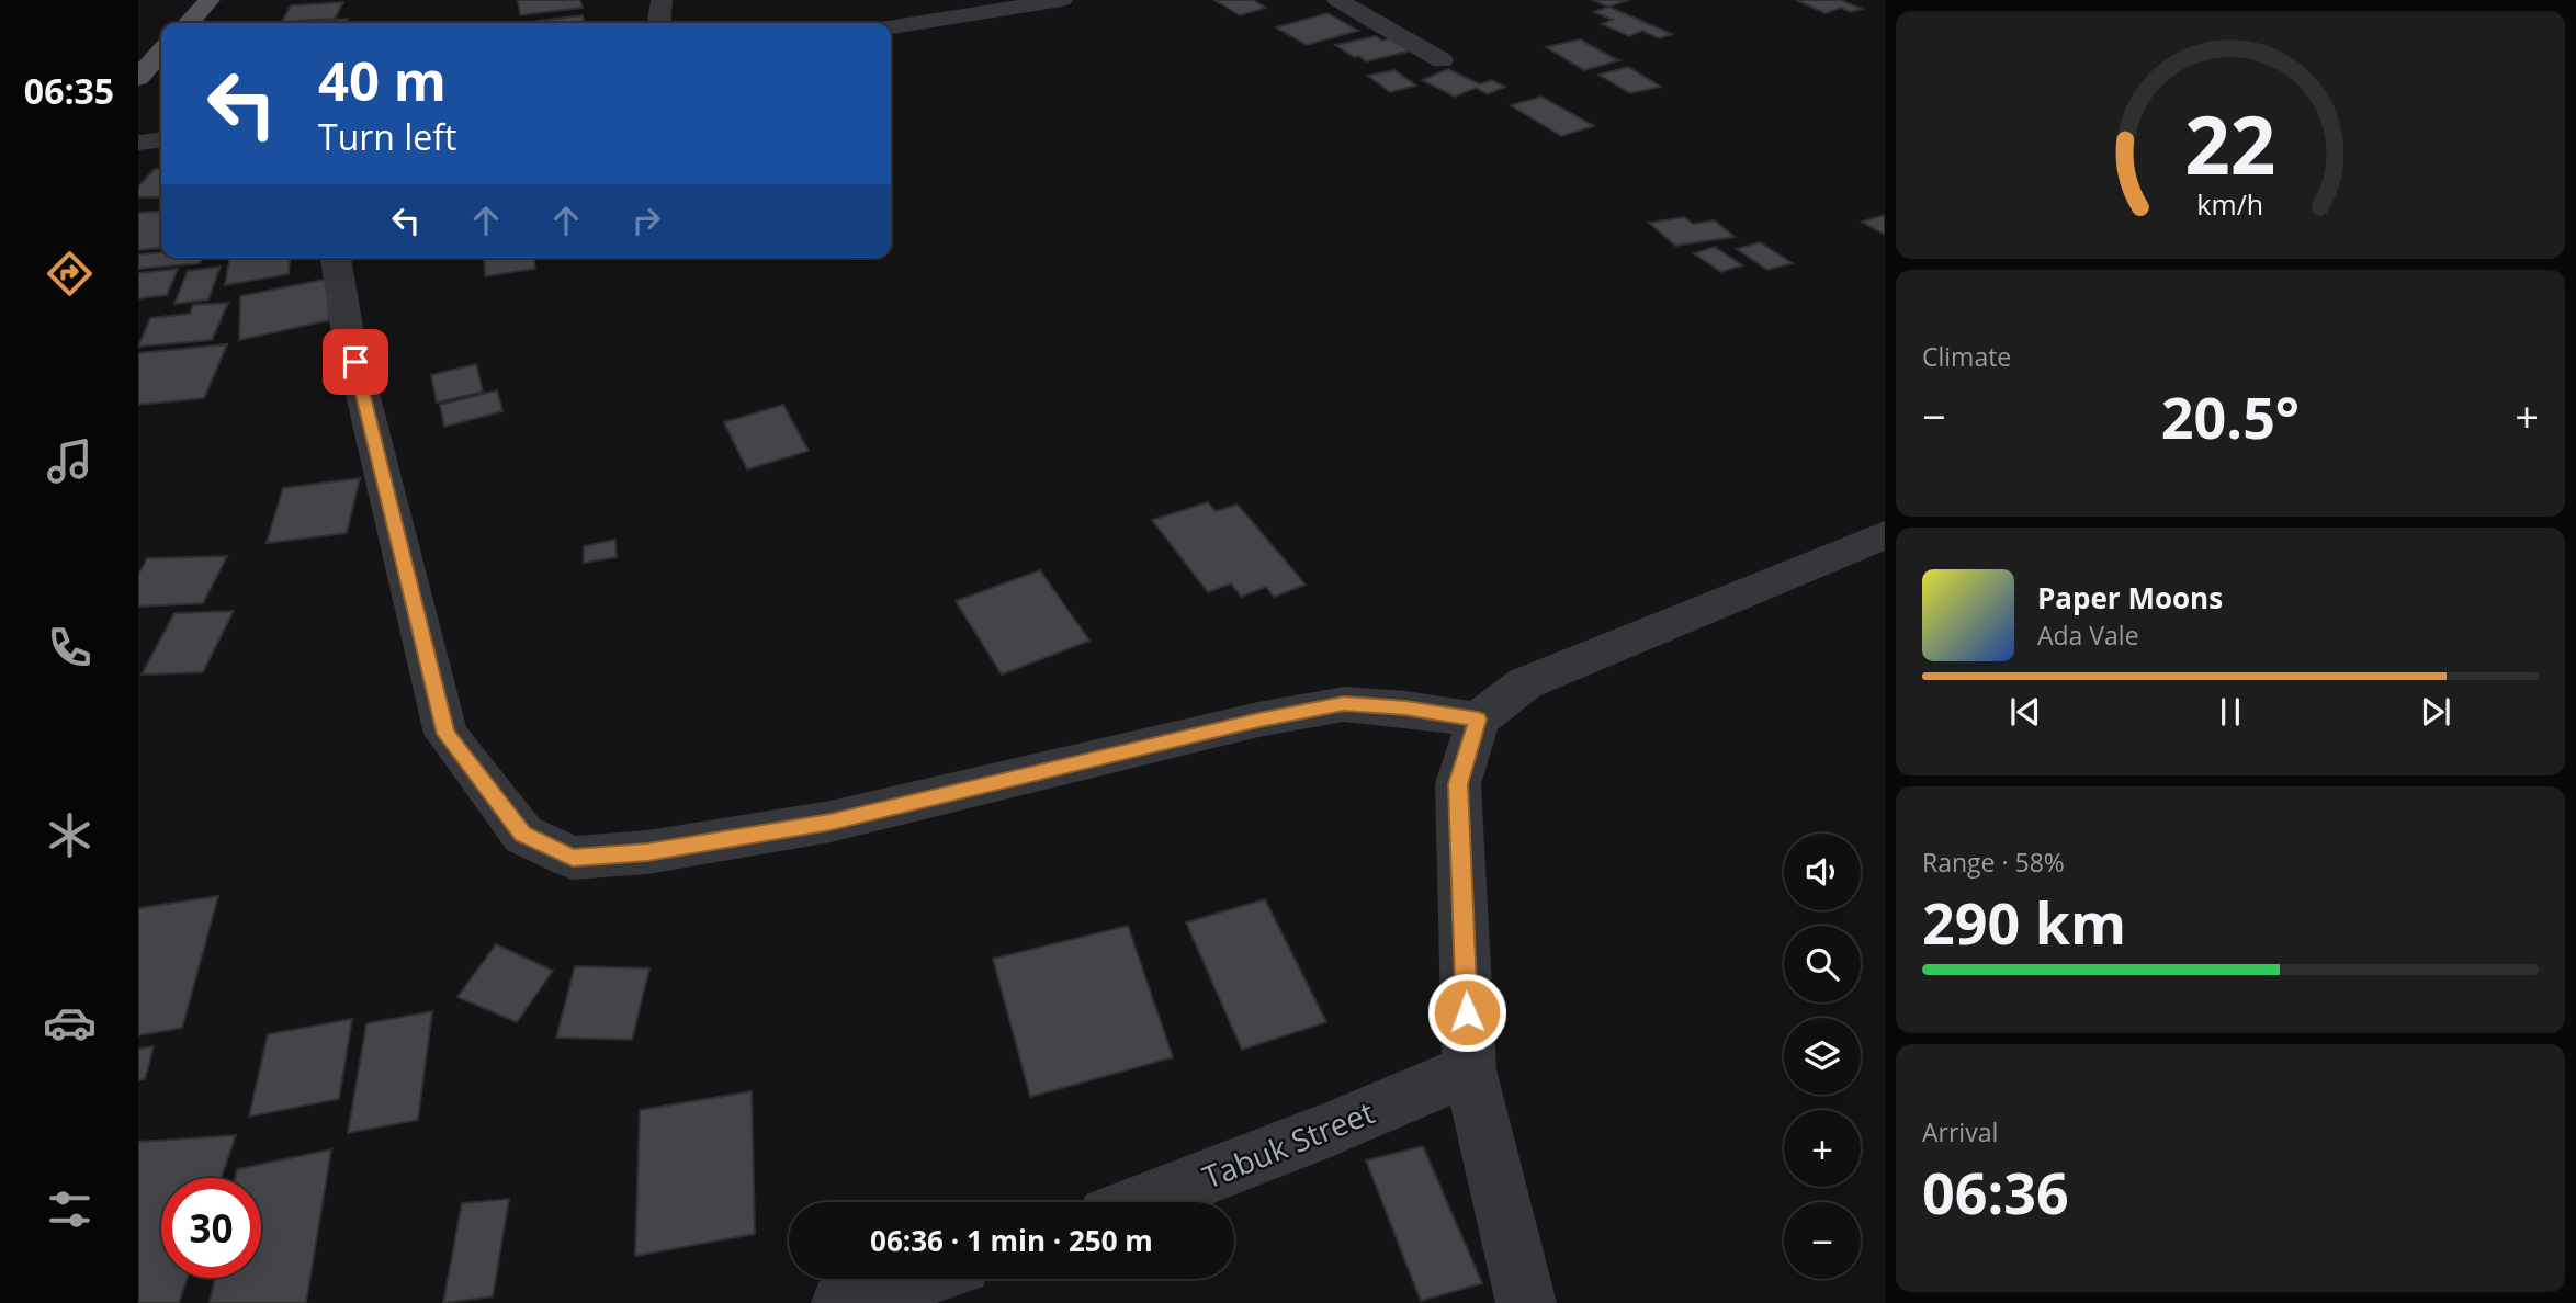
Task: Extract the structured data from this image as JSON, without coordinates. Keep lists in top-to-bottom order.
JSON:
{
  "streets": {
    "street": ["Tabuk Street"]
  },
  "page": {
    "tabs": "06:35",
    "turn": ["40 m", "Turn left"],
    "tile": [
      "Climate",
      ["Range · 58%", "290 km"],
      ["Arrival", "06:36"]
    ],
    "heat": ["−", "20.5°", "+"],
    "song": ["Paper Moons", "Ada Vale"],
    "map_buttons": ["+", "−"],
    "limit": "30",
    "trip": "06:36 · 1 min · 250 m",
    "gauge": ["22", "km/h"]
  }
}
